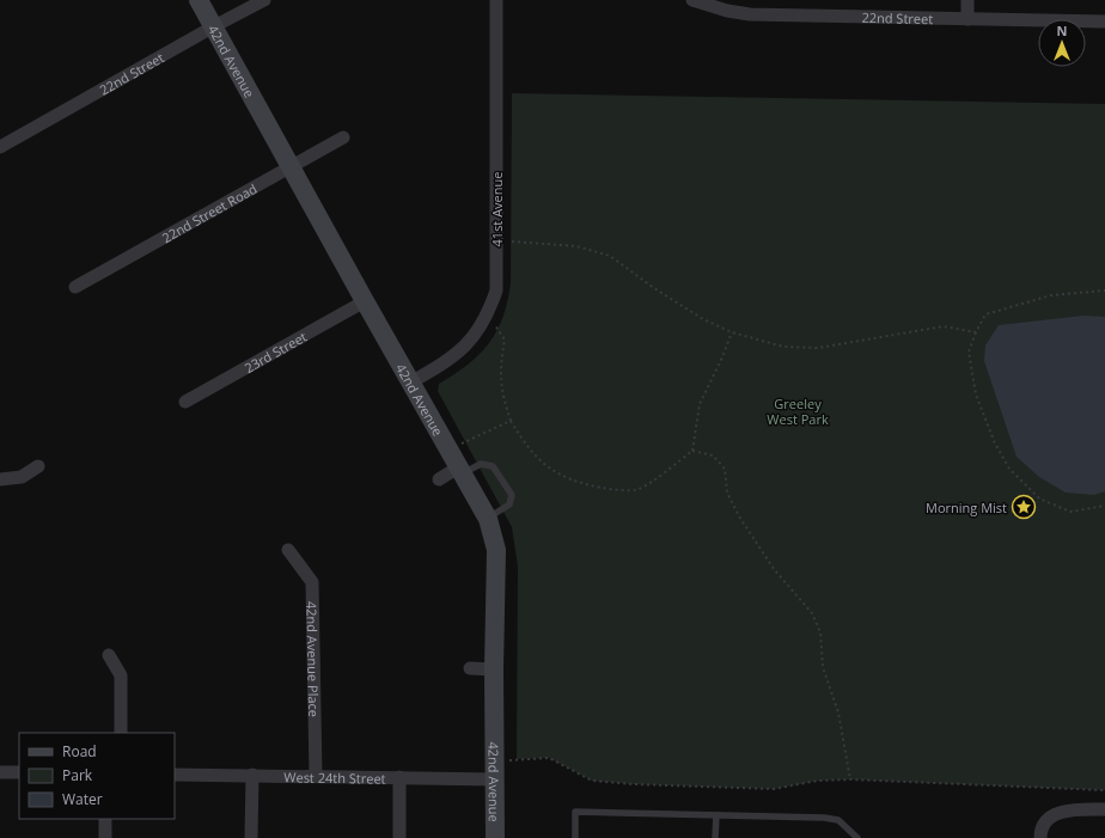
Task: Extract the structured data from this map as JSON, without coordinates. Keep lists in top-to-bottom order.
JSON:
{
  "streets": {
    "street": [
      "22nd Street",
      "42nd Avenue",
      "41st Avenue",
      "22nd Street Road",
      "23rd Street",
      "42nd Avenue Place",
      "West 24th Street"
    ]
  },
  "crossings": [
    ["22nd Street", "42nd Avenue"],
    ["42nd Avenue", "41st Avenue"],
    ["42nd Avenue", "22nd Street Road"],
    ["42nd Avenue", "23rd Street"],
    ["42nd Avenue", "West 24th Street"],
    ["42nd Avenue Place", "West 24th Street"]
  ],
  "parks": ["Greeley West Park"],
  "places": {
    "place": ["Morning Mist"]
  },
  "legend": ["Road", "Park", "Water"],
  "north": "top"
}
